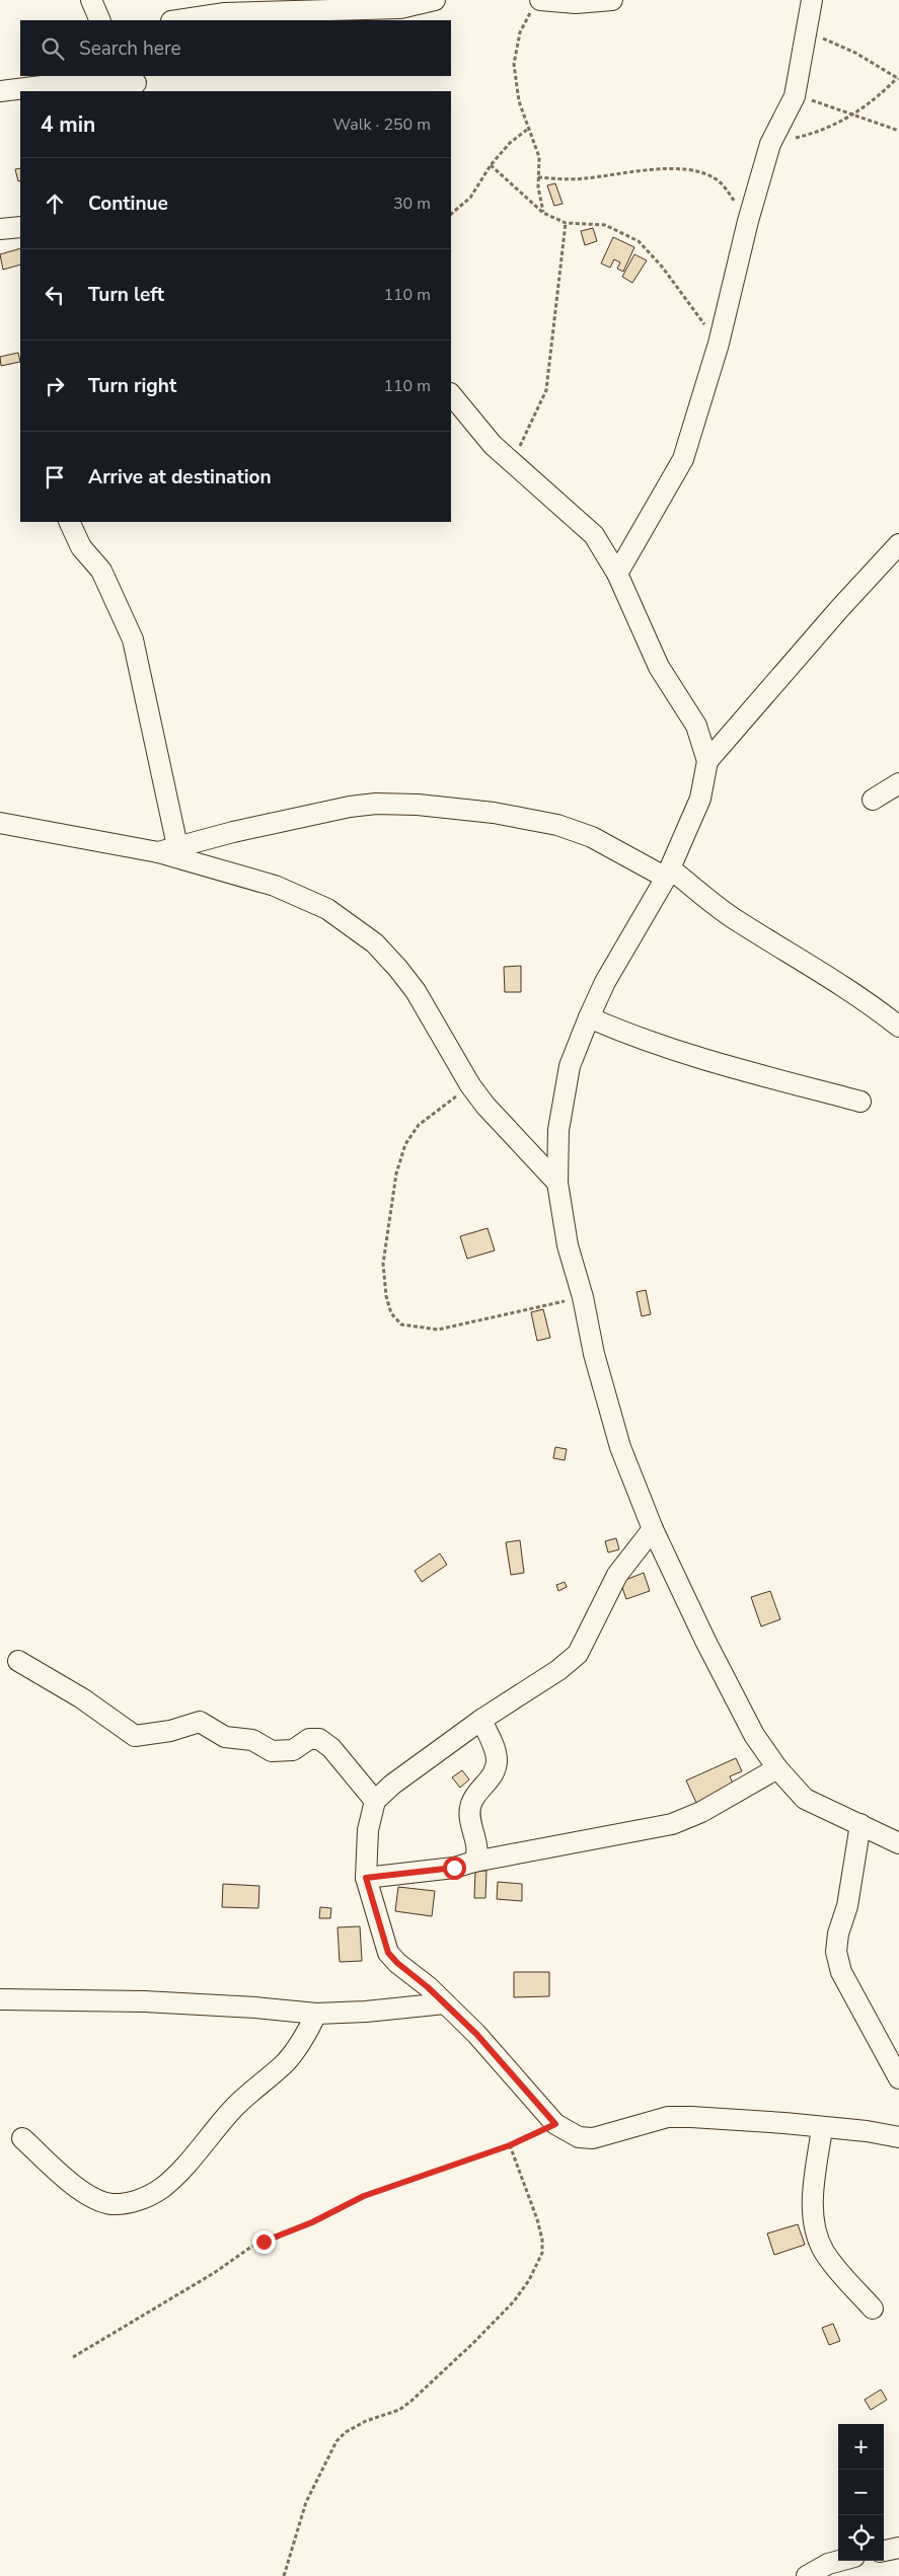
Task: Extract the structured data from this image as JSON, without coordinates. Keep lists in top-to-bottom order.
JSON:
{
  "page": {
    "search": "Search here",
    "heading": ["4 min", "Walk · 250 m"],
    "list": [
      ["Continue", "30 m"],
      ["Turn left", "110 m"],
      ["Turn right", "110 m"],
      "Arrive at destination"
    ],
    "map_buttons": ["+", "−"]
  }
}
